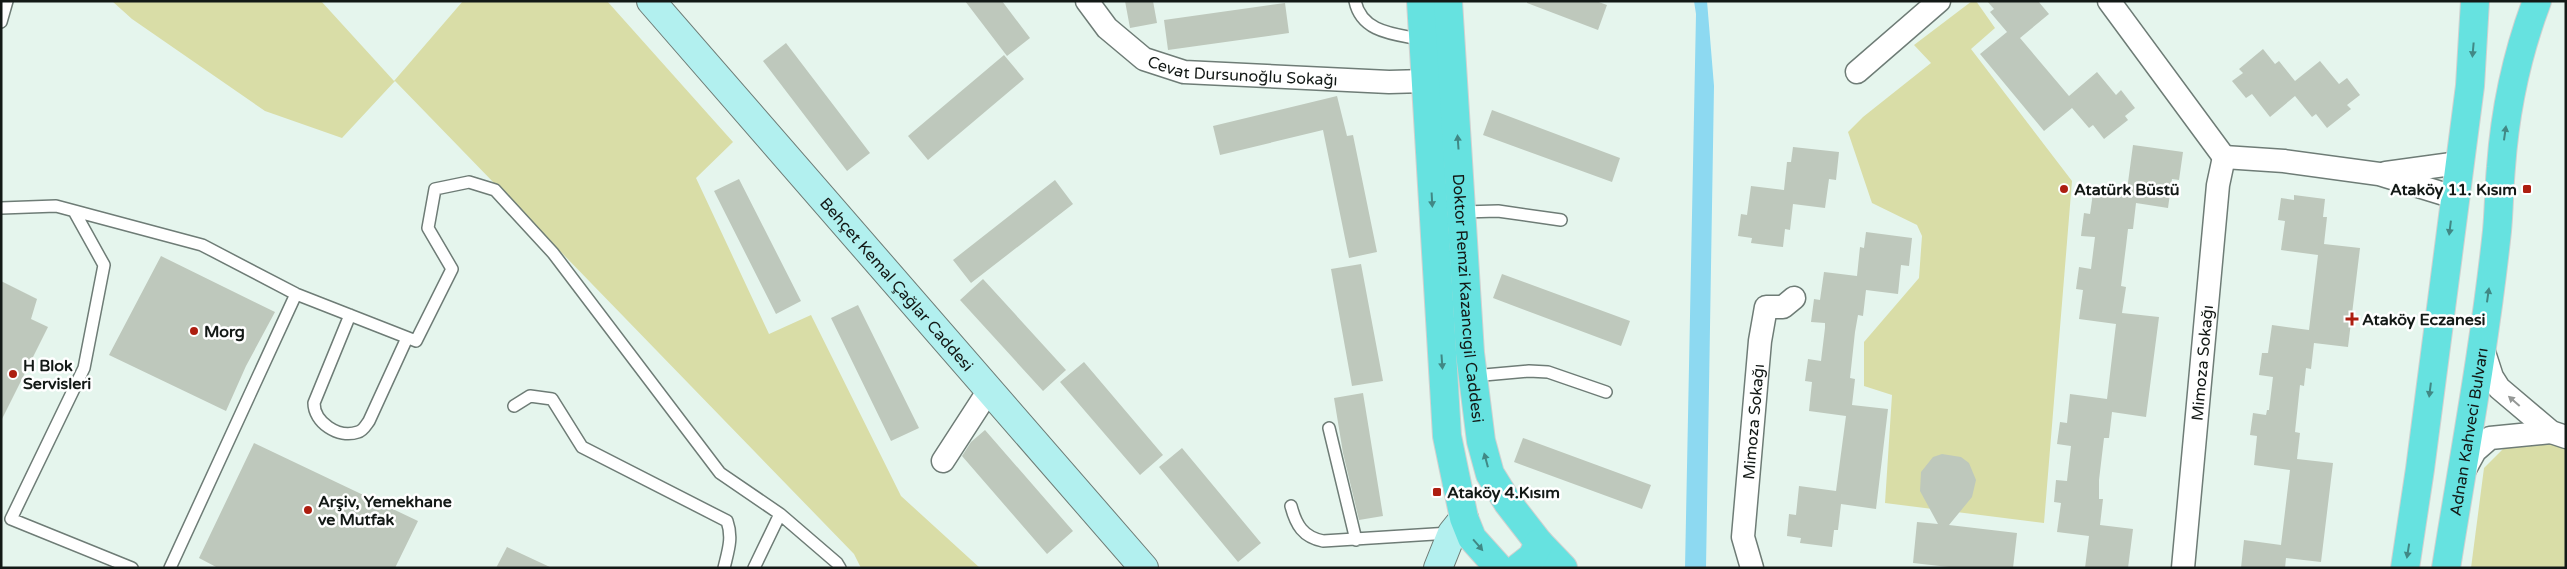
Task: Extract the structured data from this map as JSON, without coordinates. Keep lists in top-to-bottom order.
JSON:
{
  "streets": {
    "main road": ["Behçet Kemal Çağlar Caddesi", "Doktor Remzi Kazancıgil Caddesi", "Adnan Kahveci Bulvarı"],
    "street": ["Cevat Dursunoğlu Sokağı", "Mimoza Sokağı"]
  },
  "crossings": [
    ["Cevat Dursunoğlu Sokağı", "Doktor Remzi Kazancıgil Caddesi"]
  ],
  "places": {
    "other": [
      "Atatürk Büstü",
      "Morg",
      "H Blok Servisleri",
      "Arşiv, Yemekhane ve Mutfak"
    ],
    "transit": ["Ataköy 11. Kısım", "Ataköy 4.Kısım"],
    "health": ["Ataköy Eczanesi"]
  }
}
